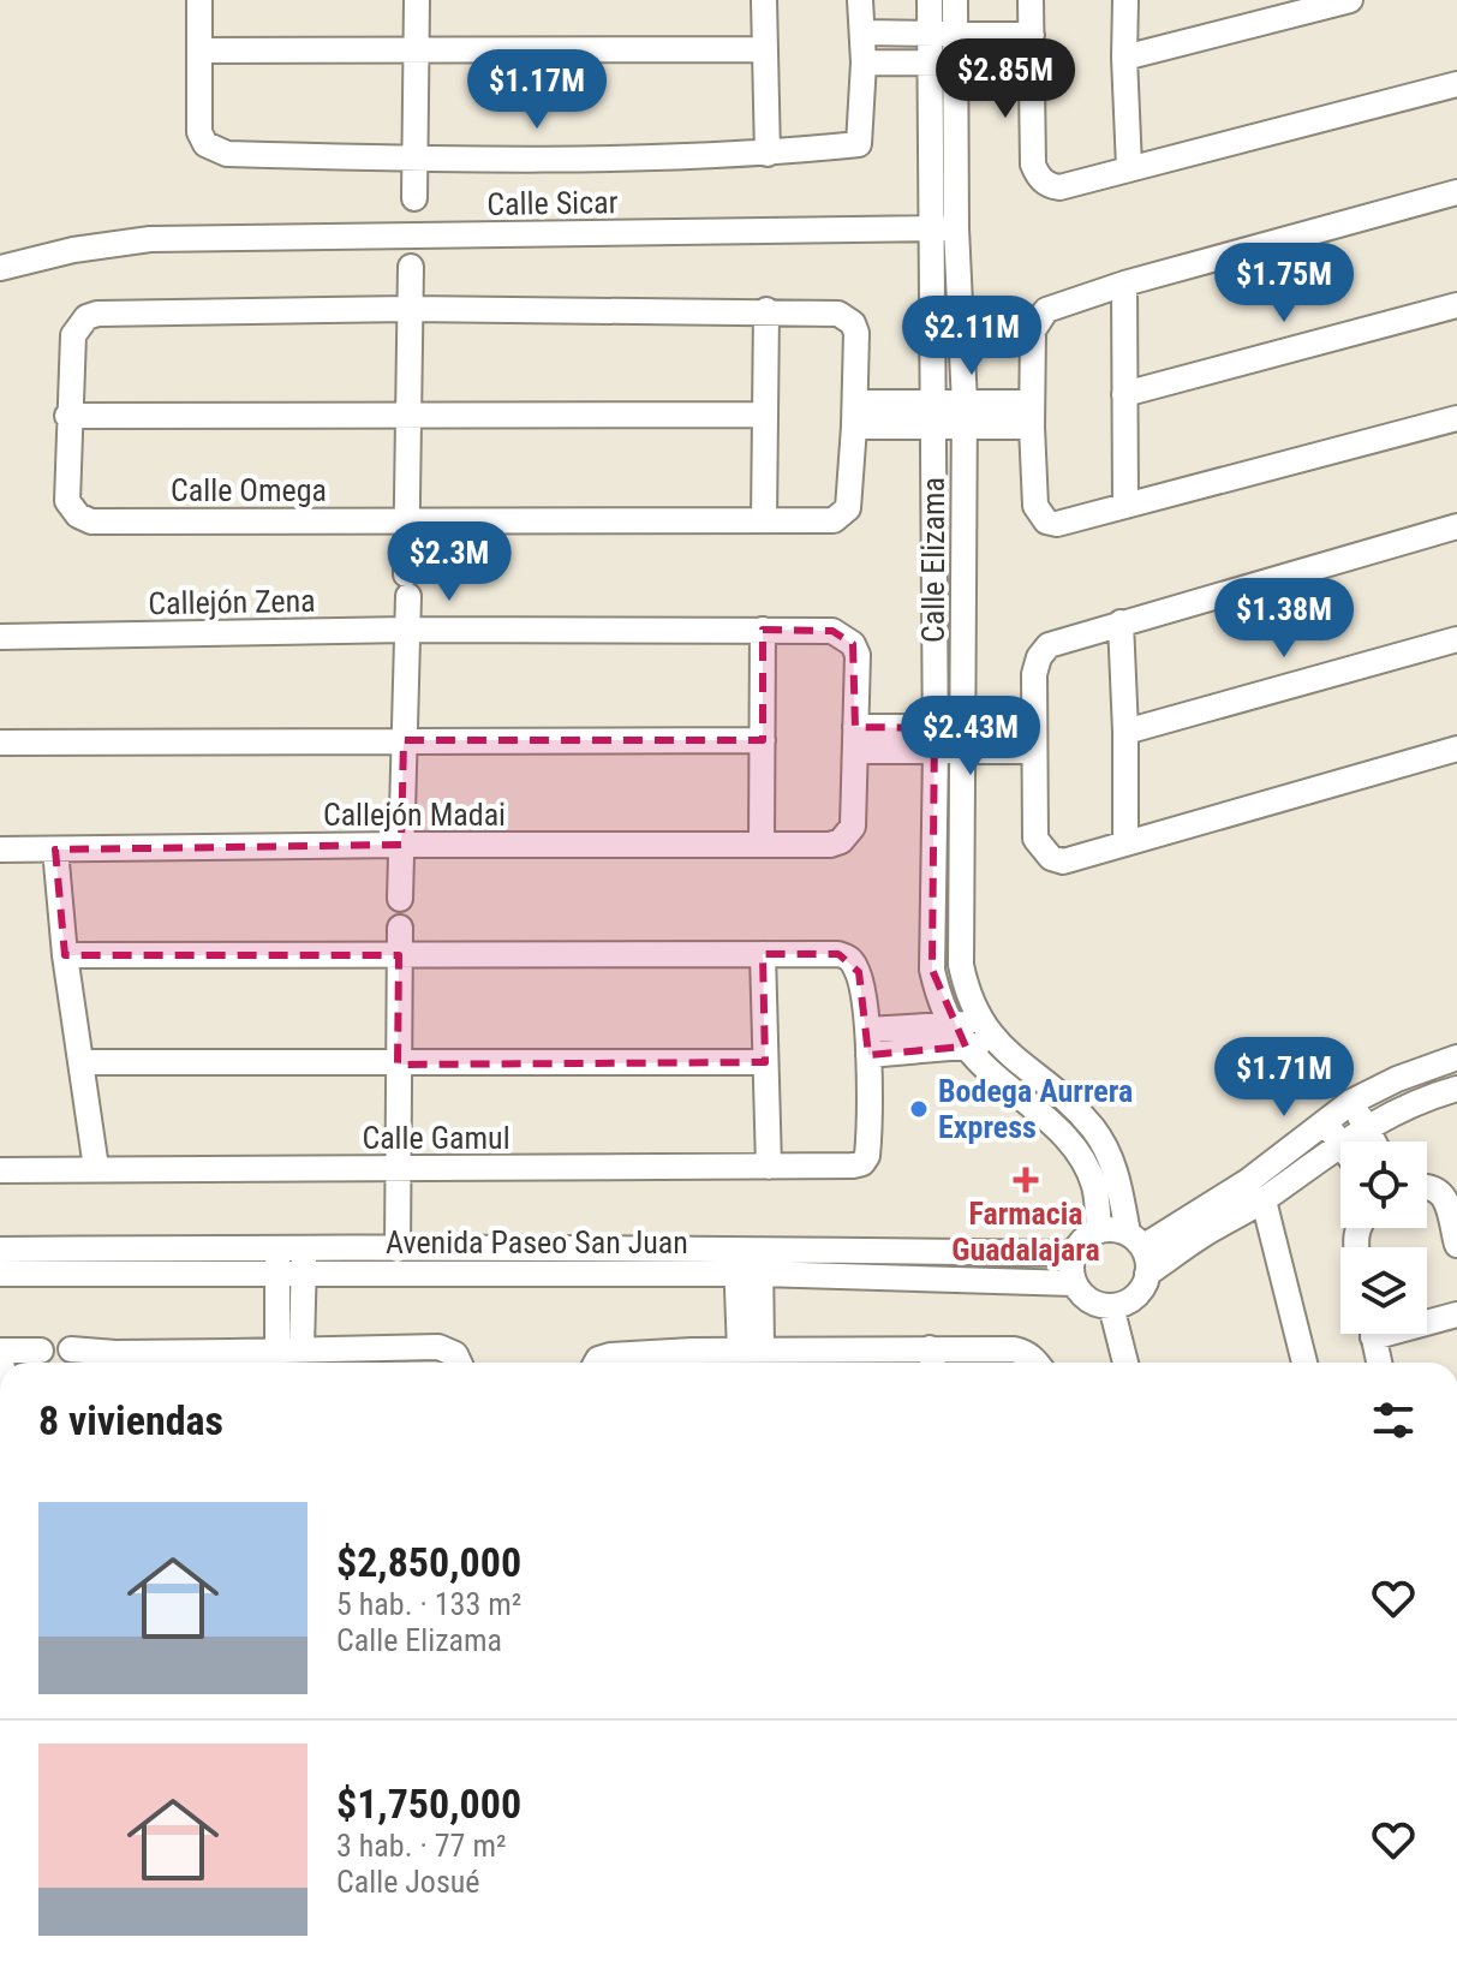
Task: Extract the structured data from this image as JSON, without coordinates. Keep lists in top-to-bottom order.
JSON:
{
  "streets": {
    "street": [
      "Calle Sicar",
      "Calle Omega",
      "Calle Elizama",
      "Callejón Zena",
      "Callejón Madai",
      "Calle Gamul",
      "Avenida Paseo San Juan"
    ]
  },
  "crossings": [
    ["Calle Sicar", "Calle Elizama"],
    ["Calle Elizama", "Avenida Paseo San Juan"],
    ["Callejón Zena", "Callejón Madai"]
  ],
  "places": {
    "other": ["Bodega Aurrera Express"],
    "health": ["Farmacia Guadalajara"]
  },
  "page": {
    "price": [
      "$2.85M",
      "$1.17M",
      "$1.75M",
      "$2.11M",
      "$2.3M",
      "$1.38M",
      "$2.43M",
      "$1.71M"
    ],
    "heading": "8 viviendas",
    "list": [
      {
        "name": "$2,850,000",
        "note": "5 hab. · 133 m² · Calle Elizama"
      },
      {
        "name": "$1,750,000",
        "note": "3 hab. · 77 m² · Calle Josué"
      }
    ]
  }
}
